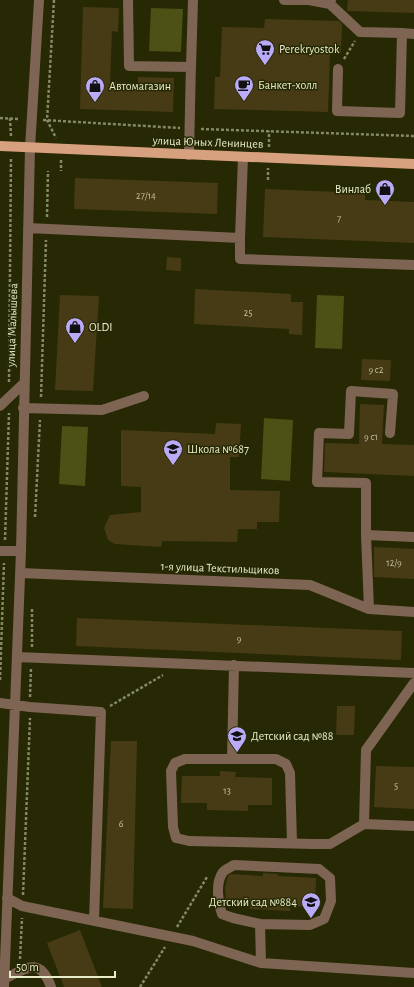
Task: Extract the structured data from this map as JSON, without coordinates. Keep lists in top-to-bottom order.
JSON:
{
  "streets": {
    "main road": ["улица Юных Ленинцев"],
    "street": ["улица Малышева", "1-я улица Текстильщиков"]
  },
  "crossings": [
    ["улица Юных Ленинцев", "улица Малышева"],
    ["улица Малышева", "1-я улица Текстильщиков"]
  ],
  "places": {
    "supermarket": ["Perekryostok"],
    "cafe": ["Банкет-холл"],
    "shop": ["Автомагазин", "Винлаб", "OLDI"],
    "school or university": ["Школа №687", "Детский сад №88", "Детский сад №884"]
  },
  "house_numbers": [
    "27/14",
    "7",
    "25",
    "9 с2",
    "9 с1",
    "12/9",
    "9",
    "5",
    "13",
    "6"
  ],
  "scale_bar": "50 m"
}
